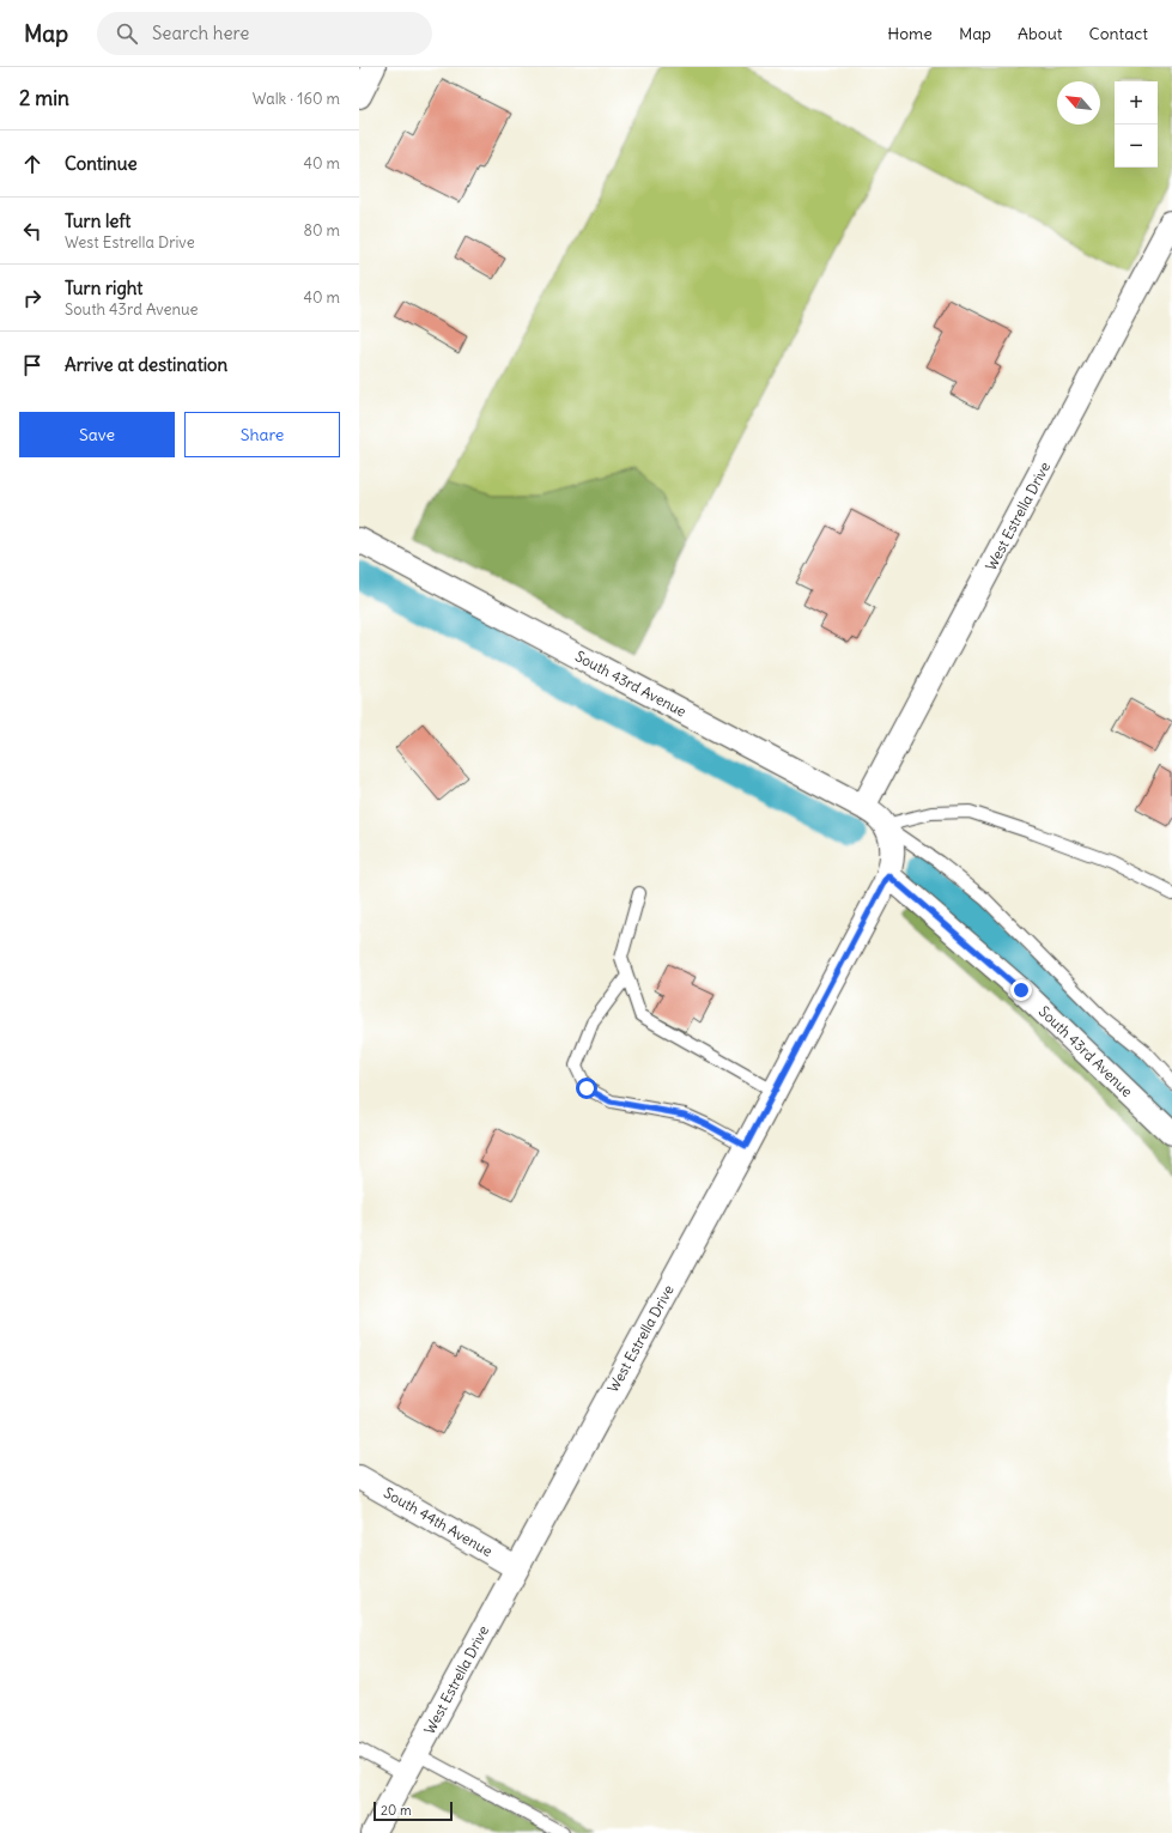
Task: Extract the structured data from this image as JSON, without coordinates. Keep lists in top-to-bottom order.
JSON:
{
  "streets": {
    "street": ["West Estrella Drive", "South 43rd Avenue", "South 44th Avenue"]
  },
  "crossings": [
    ["West Estrella Drive", "South 43rd Avenue"],
    ["West Estrella Drive", "South 44th Avenue"]
  ],
  "scale_bar": "20 m",
  "north": "top left",
  "page": {
    "header": "Map",
    "search": "Search here",
    "nav": [
      "Home",
      "Map",
      "About",
      "Contact"
    ],
    "heading": ["2 min", "Walk · 160 m"],
    "map_buttons": ["+", "−"],
    "list": [
      ["Continue", "40 m"],
      ["Turn left", "West Estrella Drive", "80 m"],
      ["Turn right", "South 43rd Avenue", "40 m"],
      "Arrive at destination"
    ],
    "buttons": ["Save", "Share"],
    "scale": "20 m"
  }
}
